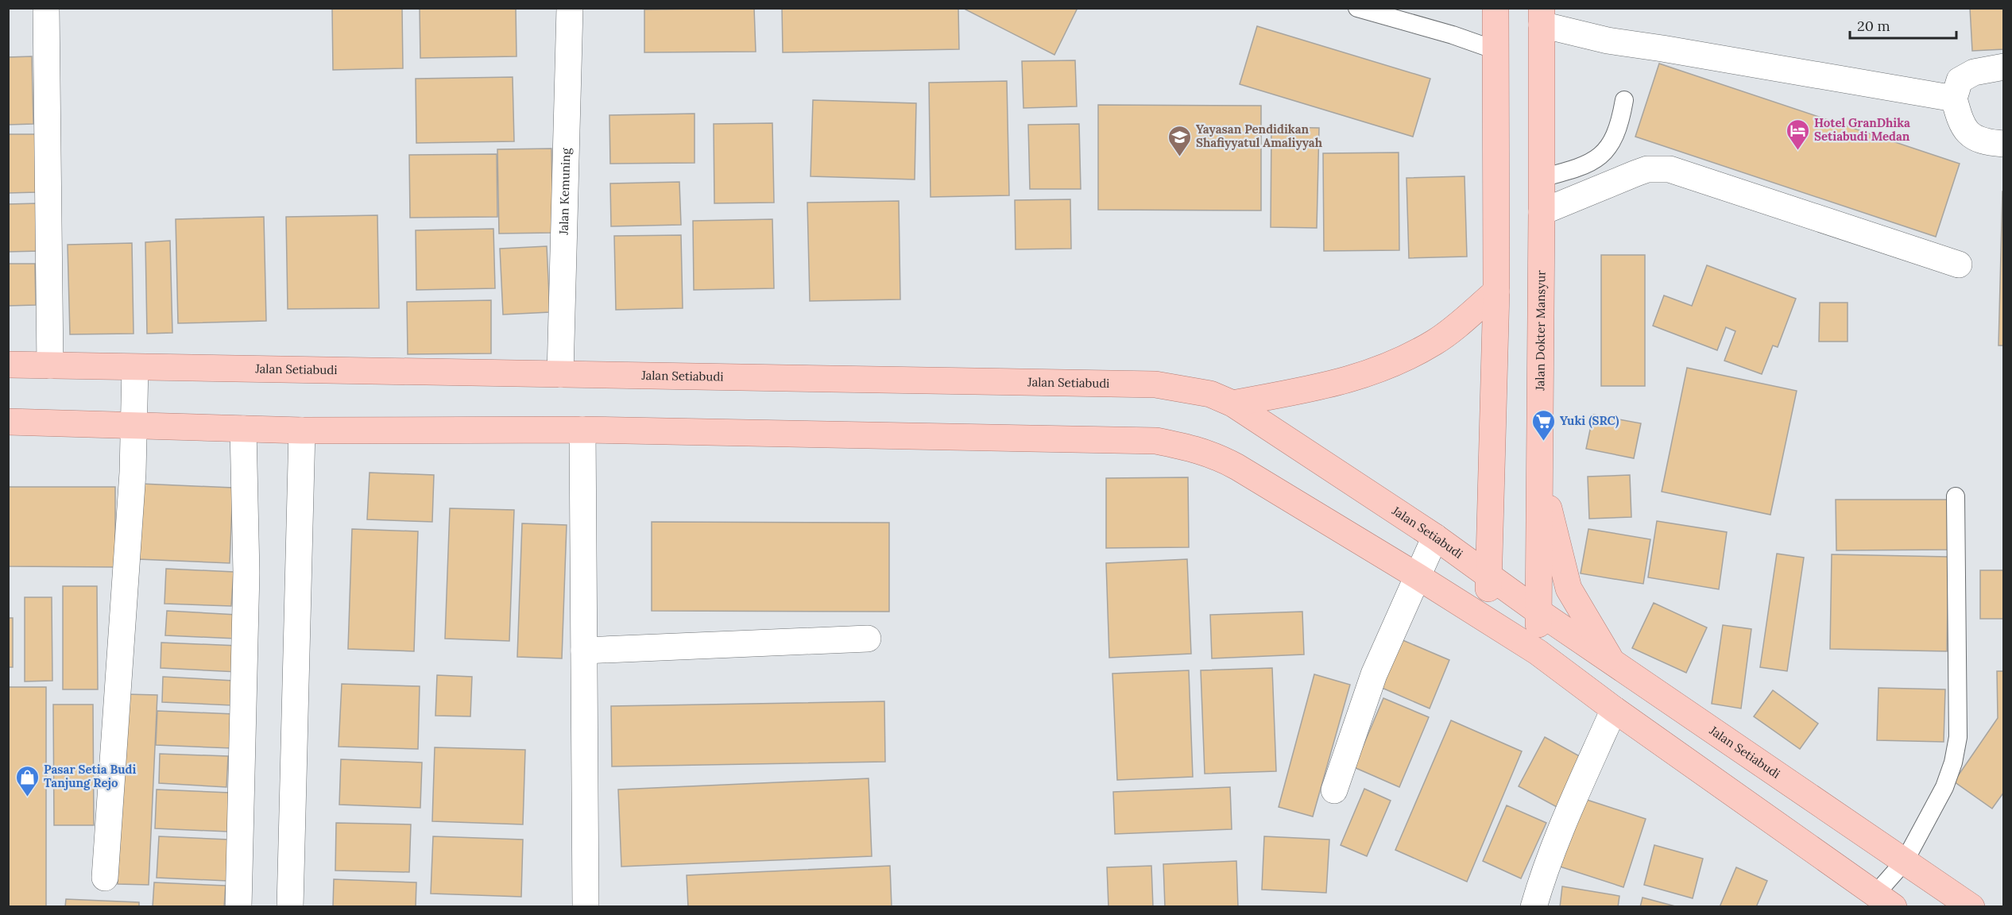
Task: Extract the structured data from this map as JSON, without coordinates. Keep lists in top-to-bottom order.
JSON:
{
  "streets": {
    "main road": ["Jalan Dokter Mansyur", "Jalan Setiabudi"],
    "street": ["Jalan Kemuning"]
  },
  "crossings": [
    ["Jalan Kemuning", "Jalan Setiabudi"],
    ["Jalan Dokter Mansyur", "Jalan Setiabudi"]
  ],
  "places": {
    "hotel": ["Hotel GranDhika Setiabudi Medan"],
    "school or university": ["Yayasan Pendidikan Shafiyyatul Amaliyyah"],
    "supermarket": ["Yuki (SRC)"],
    "shop": ["Pasar Setia Budi Tanjung Rejo"]
  },
  "scale_bar": "20 m"
}
